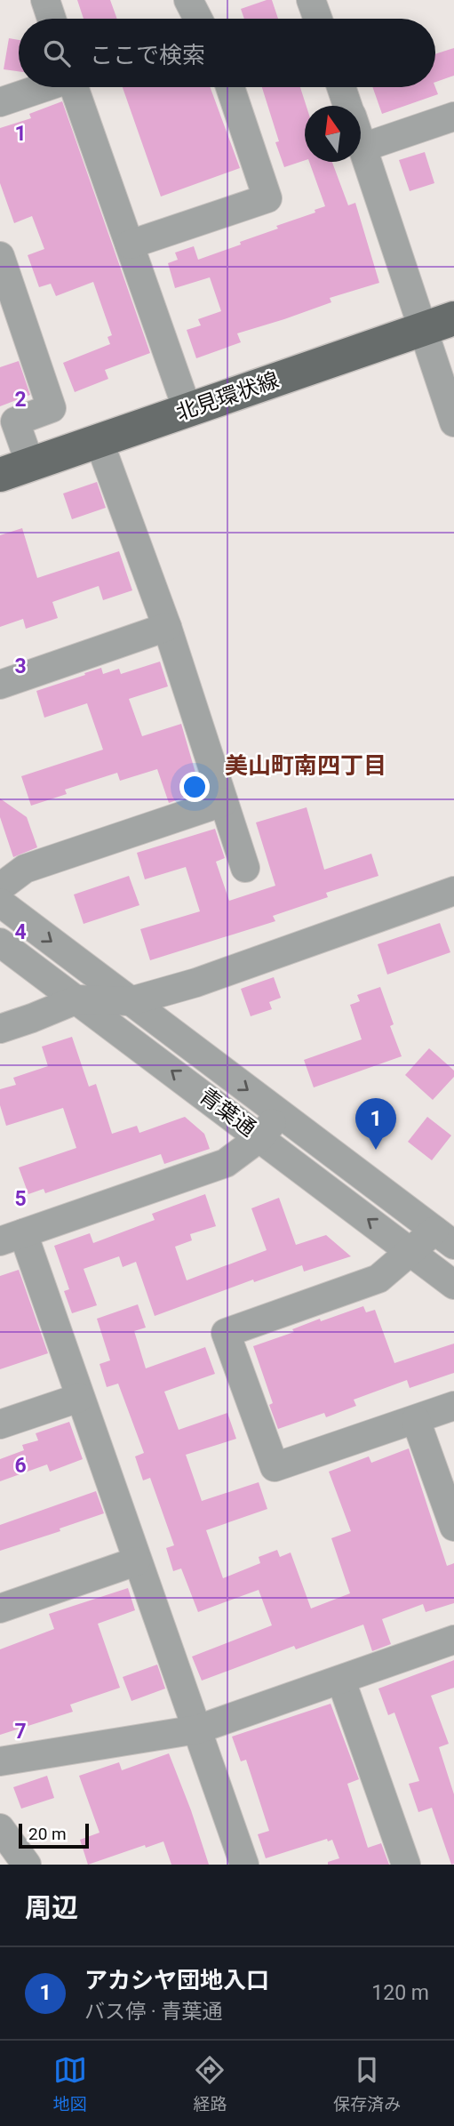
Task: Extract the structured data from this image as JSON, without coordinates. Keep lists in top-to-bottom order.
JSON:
{
  "streets": {
    "main road": ["北見環状線"],
    "street": ["青葉通"]
  },
  "districts": ["美山町南四丁目"],
  "scale_bar": "20 m",
  "north": "top",
  "page": {
    "search": "ここで検索",
    "pins": "1",
    "scale": "20 m",
    "heading": "周辺",
    "list": [
      {
        "mark": "1",
        "name": "アカシヤ団地入口",
        "note": "バス停 · 青葉通",
        "value": "120 m"
      }
    ],
    "nav": ["地図", "経路", "保存済み"]
  },
  "grid": {
    "rows": [
      "1",
      "2",
      "3",
      "4",
      "5",
      "6",
      "7"
    ]
  }
}
